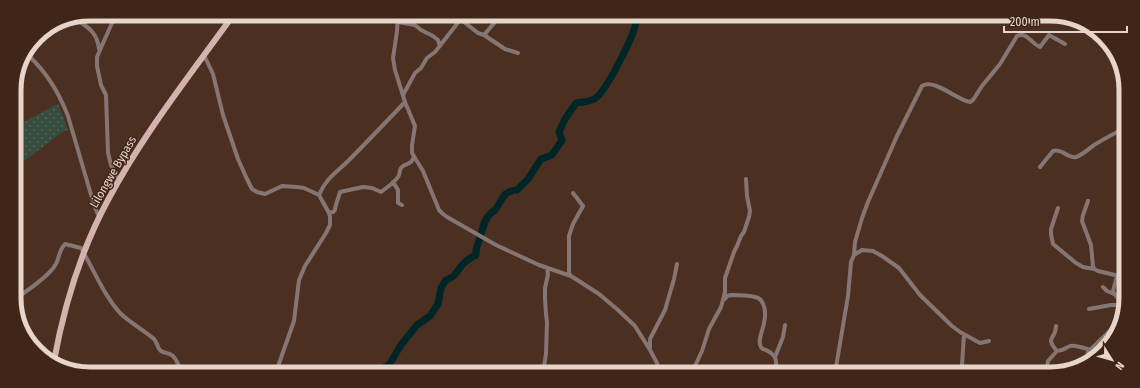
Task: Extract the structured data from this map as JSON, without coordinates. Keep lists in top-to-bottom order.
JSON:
{
  "streets": {
    "main road": ["Lilongwe Bypass"]
  },
  "scale_bar": "200 m",
  "north": "bottom right"
}
